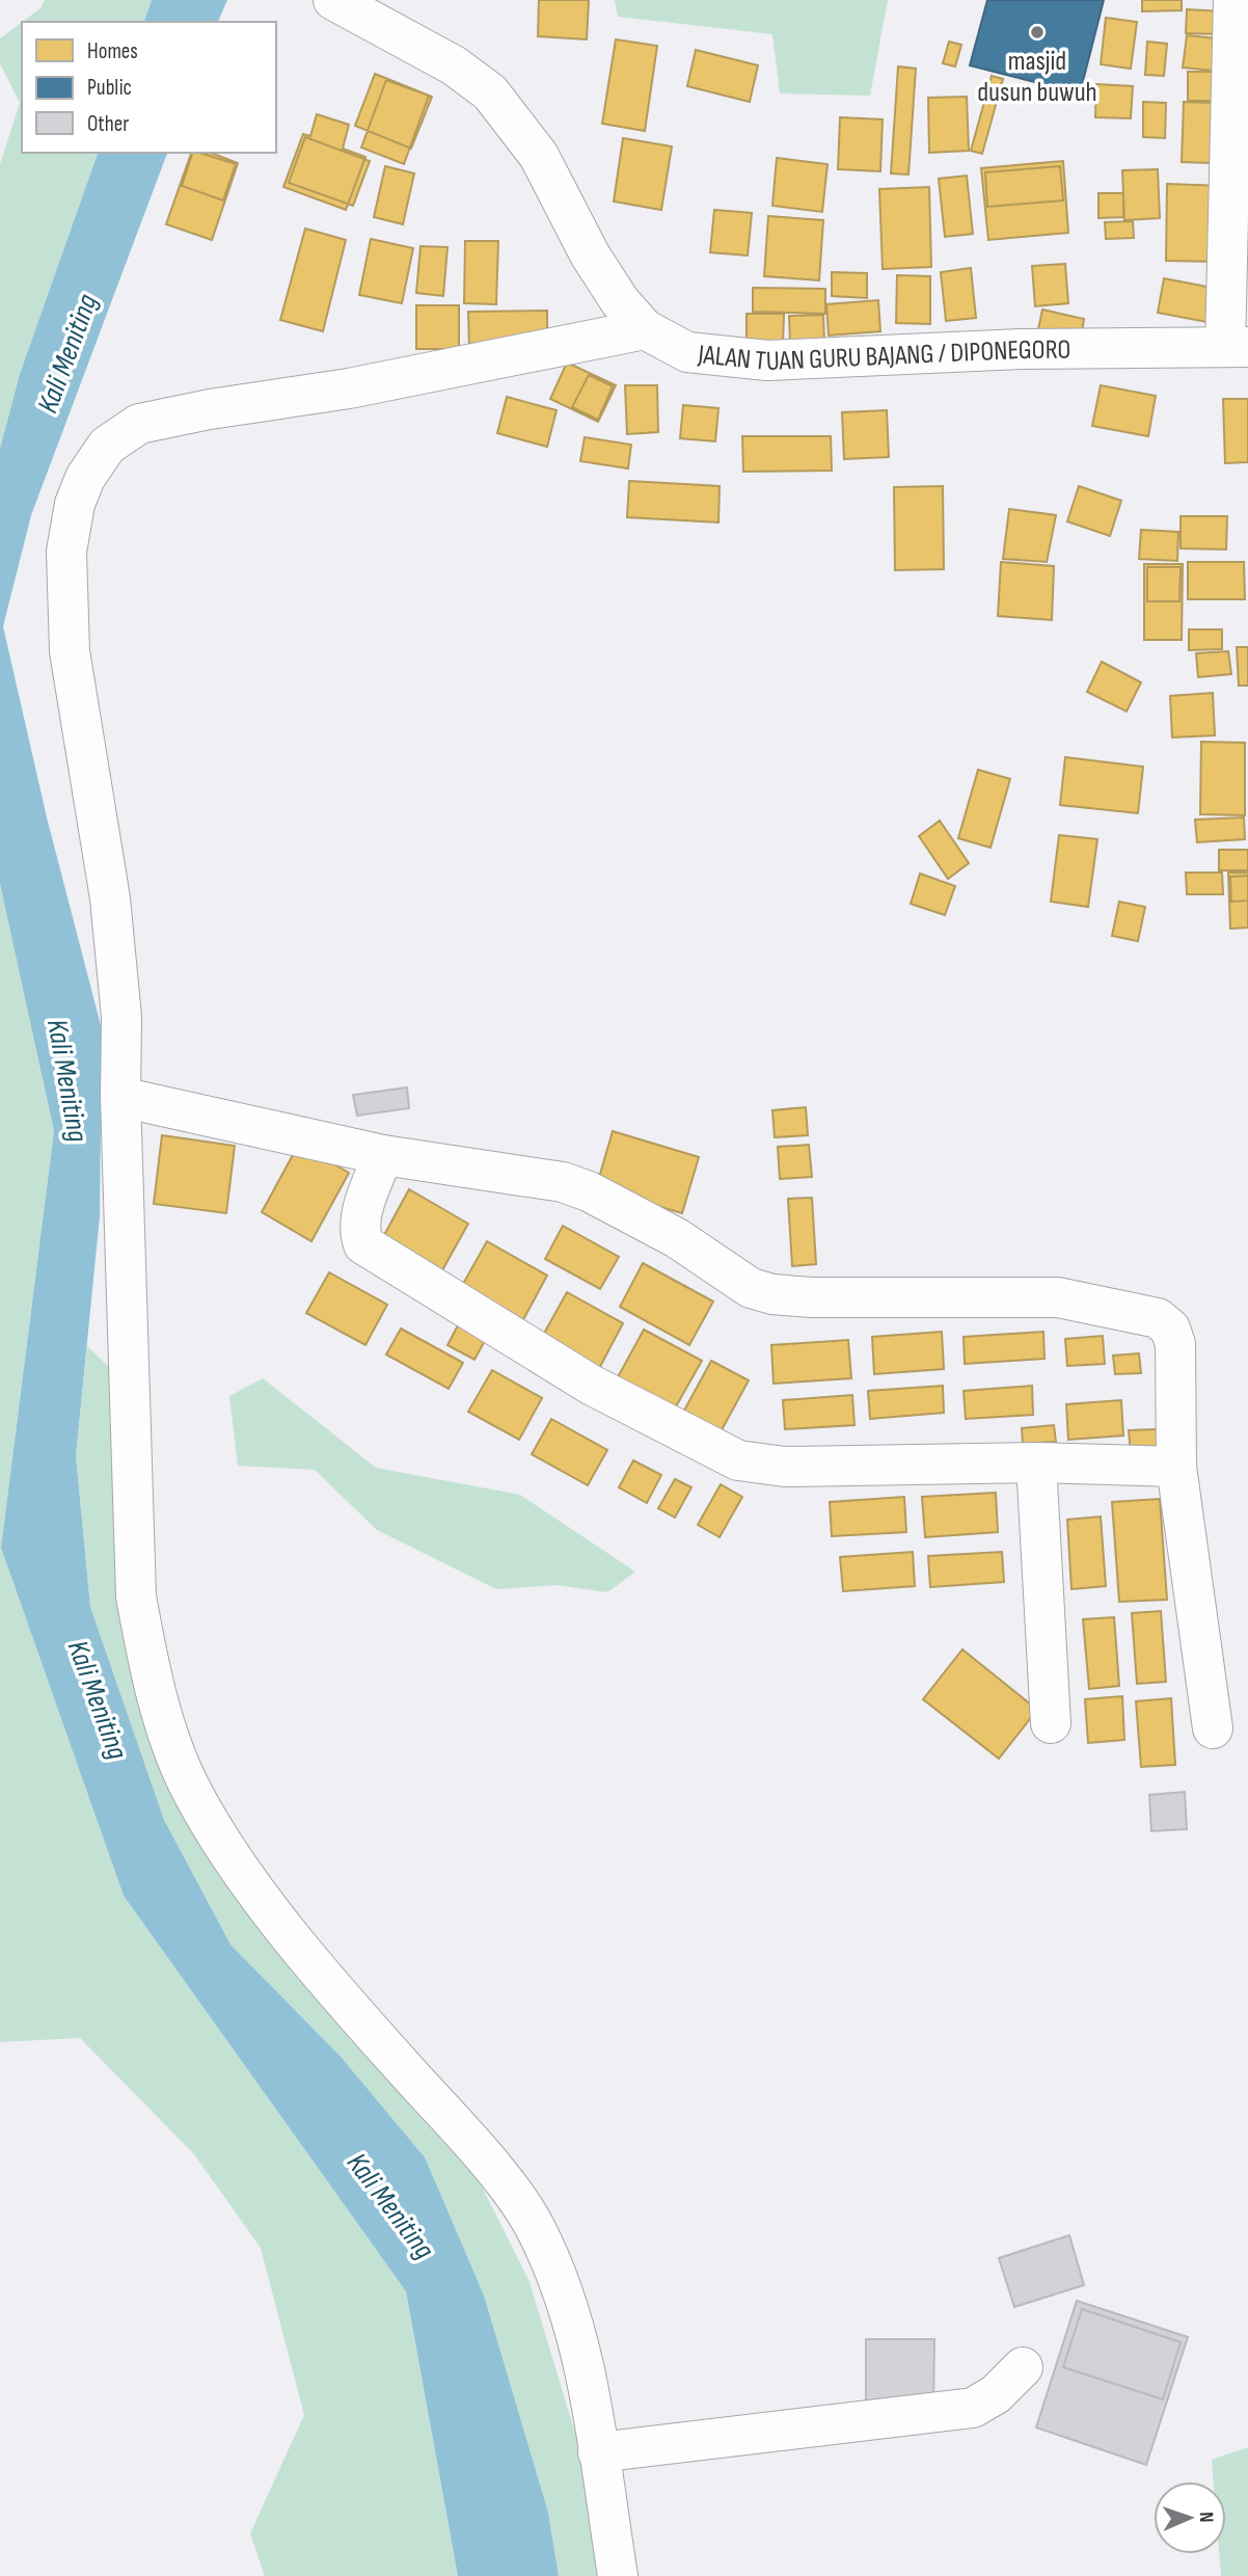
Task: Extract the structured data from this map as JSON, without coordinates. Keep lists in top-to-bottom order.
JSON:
{
  "streets": {
    "street": ["JALAN TUAN GURU BAJANG / DIPONEGORO"]
  },
  "water": ["Kali Meniting"],
  "places": ["masjid dusun buwuh"],
  "legend": ["Homes", "Public", "Other"],
  "north": "right"
}
